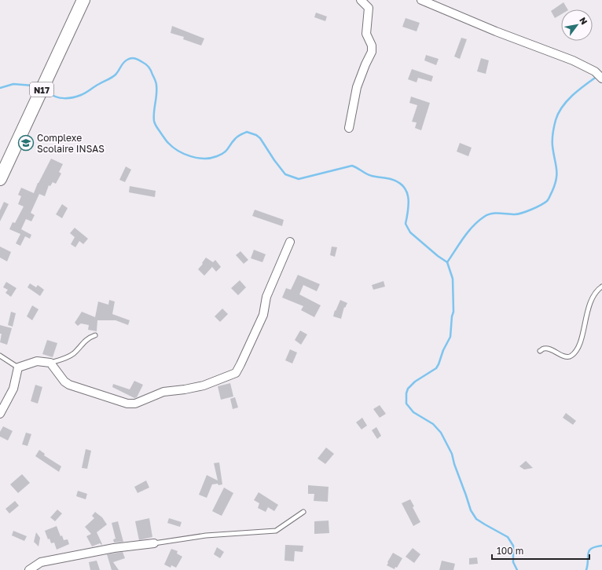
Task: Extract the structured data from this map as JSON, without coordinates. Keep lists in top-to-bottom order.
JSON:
{
  "streets": {
    "main road": ["N17"]
  },
  "places": {
    "school or university": ["Complexe Scolaire INSAS"]
  },
  "scale_bar": "100 m",
  "north": "top right"
}
